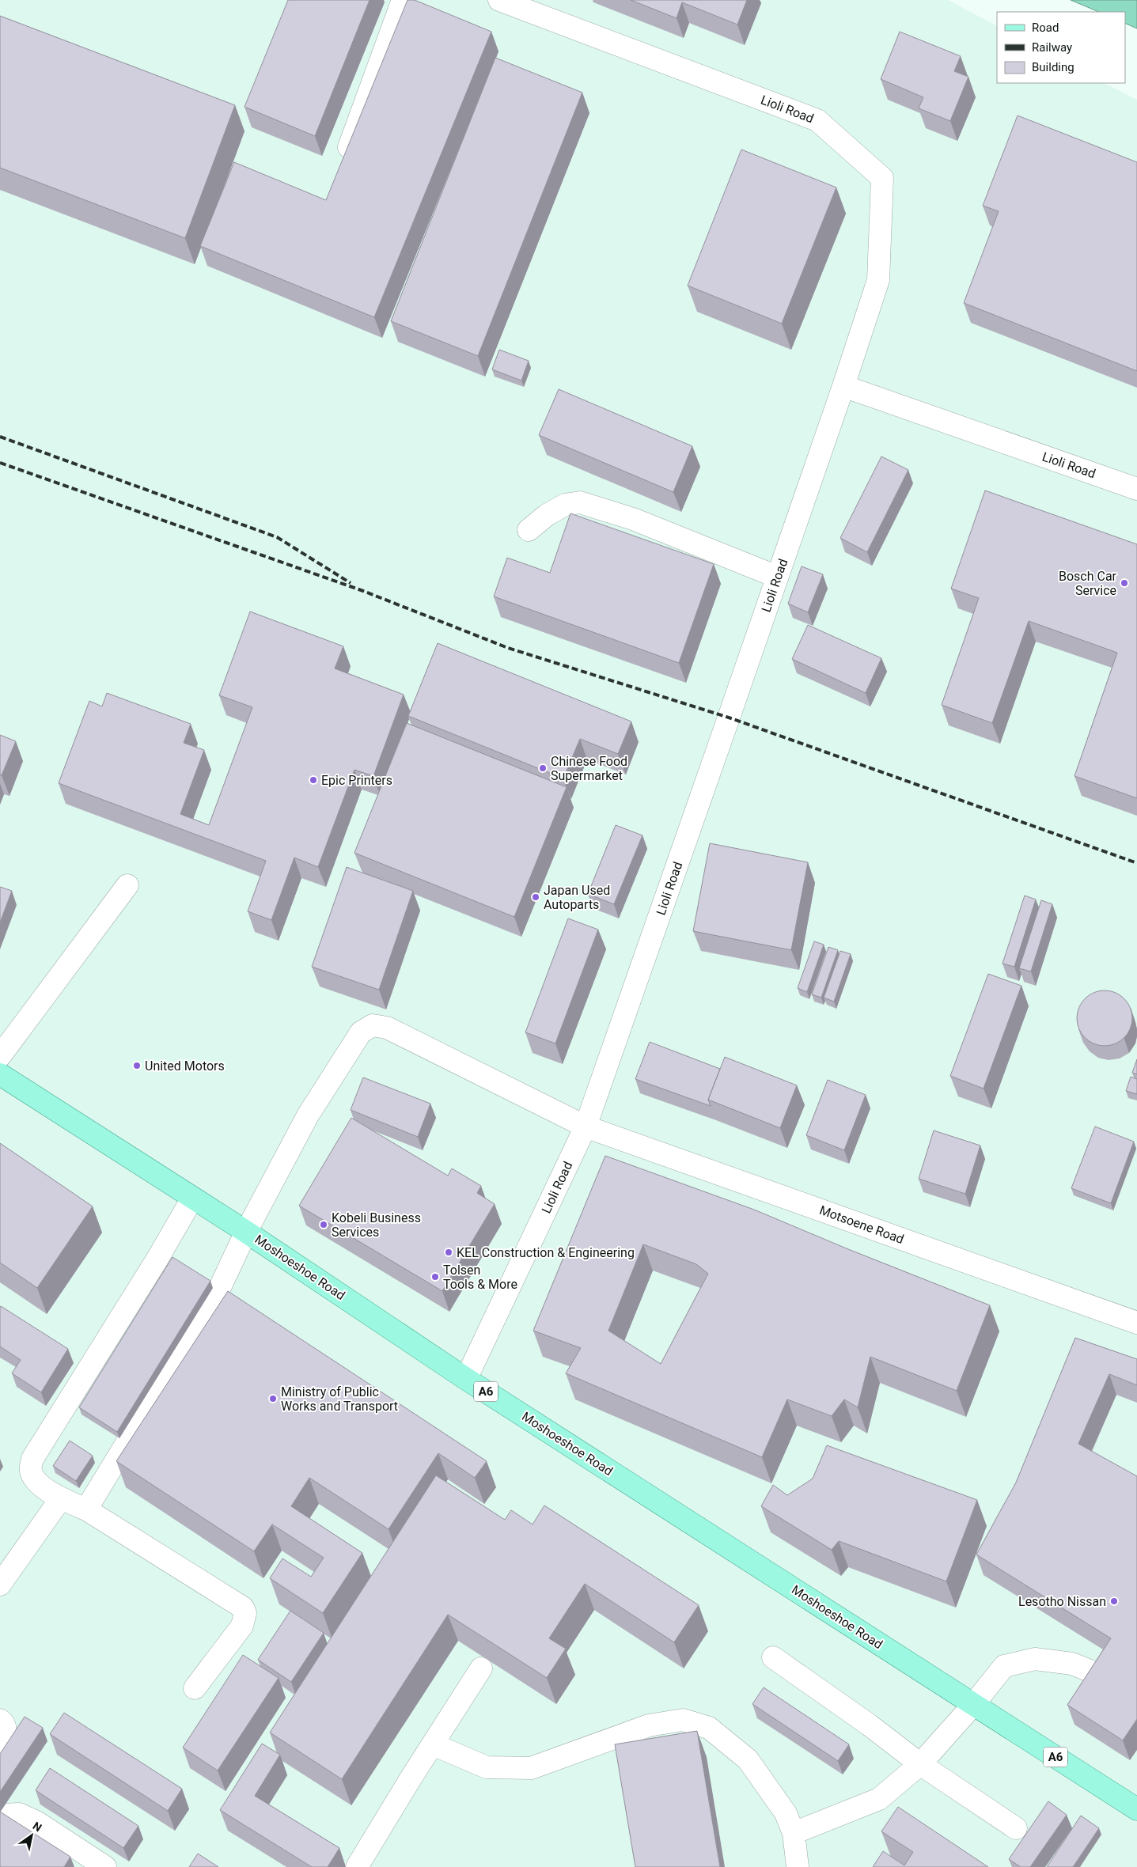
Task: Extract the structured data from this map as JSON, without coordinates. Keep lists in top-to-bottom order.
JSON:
{
  "streets": {
    "main road": ["Moshoeshoe Road", "A6"],
    "street": ["Lioli Road", "Motsoene Road"]
  },
  "crossings": [
    ["Lioli Road", "Motsoene Road"],
    ["Lioli Road", "Moshoeshoe Road"],
    ["Motsoene Road", "Moshoeshoe Road"]
  ],
  "places": [
    "Bosch Car Service",
    "Chinese Food Supermarket",
    "Epic Printers",
    "Japan Used Autoparts",
    "United Motors",
    "Kobeli Business Services",
    "KEL Construction & Engineering",
    "Tolsen Tools & More",
    "Ministry of Public Works and Transport",
    "Lesotho Nissan"
  ],
  "legend": ["Road", "Railway", "Building"],
  "north": "top right"
}
